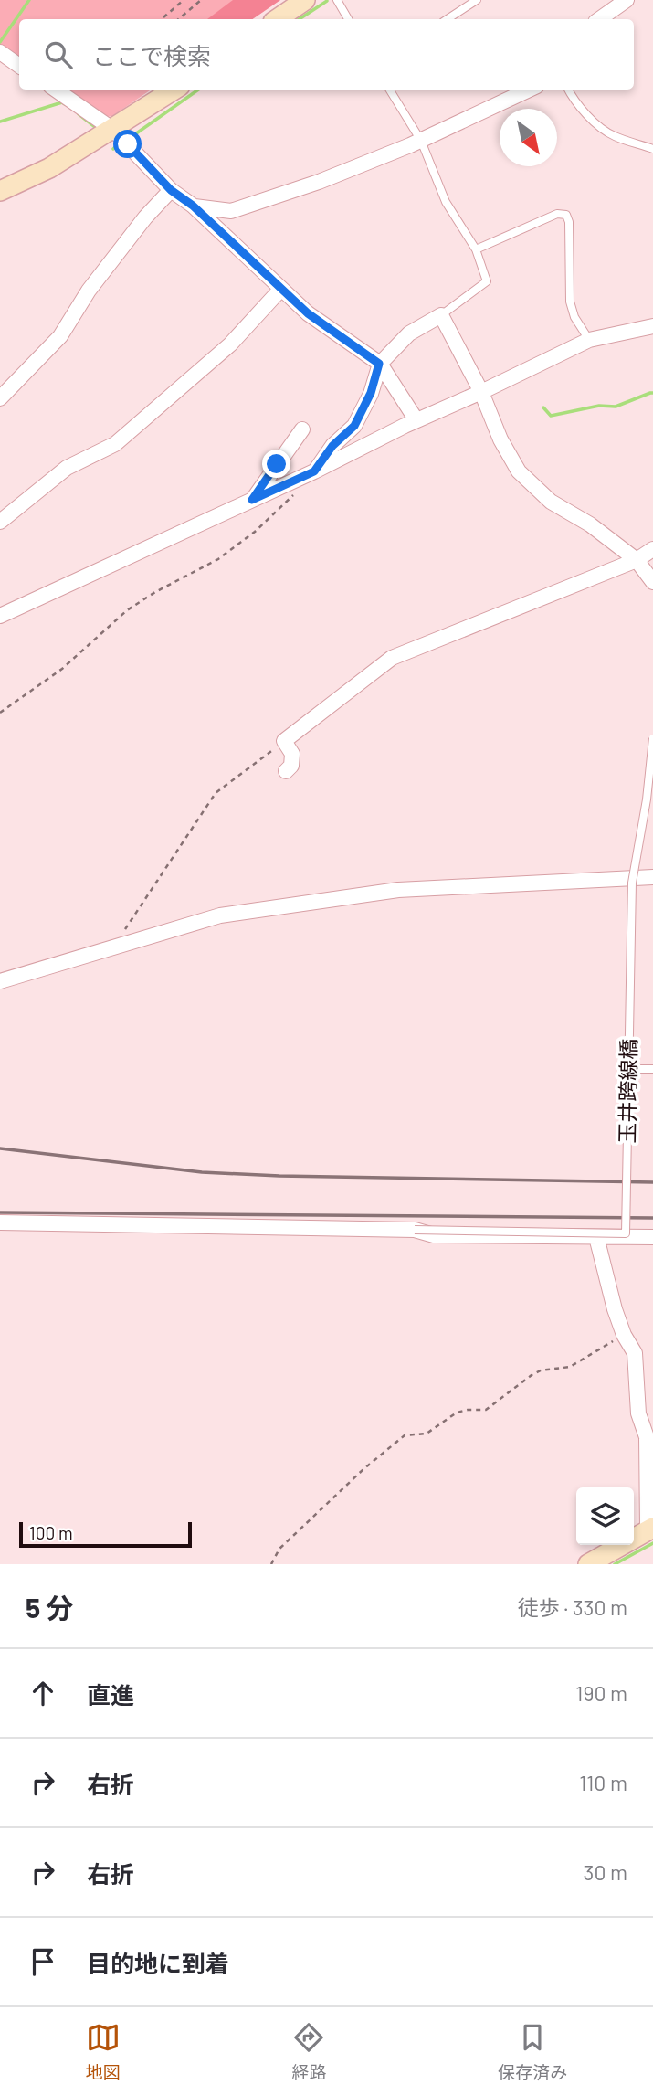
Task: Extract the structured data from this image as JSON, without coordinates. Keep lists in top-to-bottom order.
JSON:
{
  "streets": {
    "lane": ["玉井跨線橋"]
  },
  "scale_bar": "100 m",
  "north": "bottom right",
  "page": {
    "search": "ここで検索",
    "scale": "100 m",
    "heading": ["5 分", "徒歩 · 330 m"],
    "list": [
      ["直進", "190 m"],
      ["右折", "110 m"],
      ["右折", "30 m"],
      "目的地に到着"
    ],
    "nav": ["地図", "経路", "保存済み"]
  }
}
